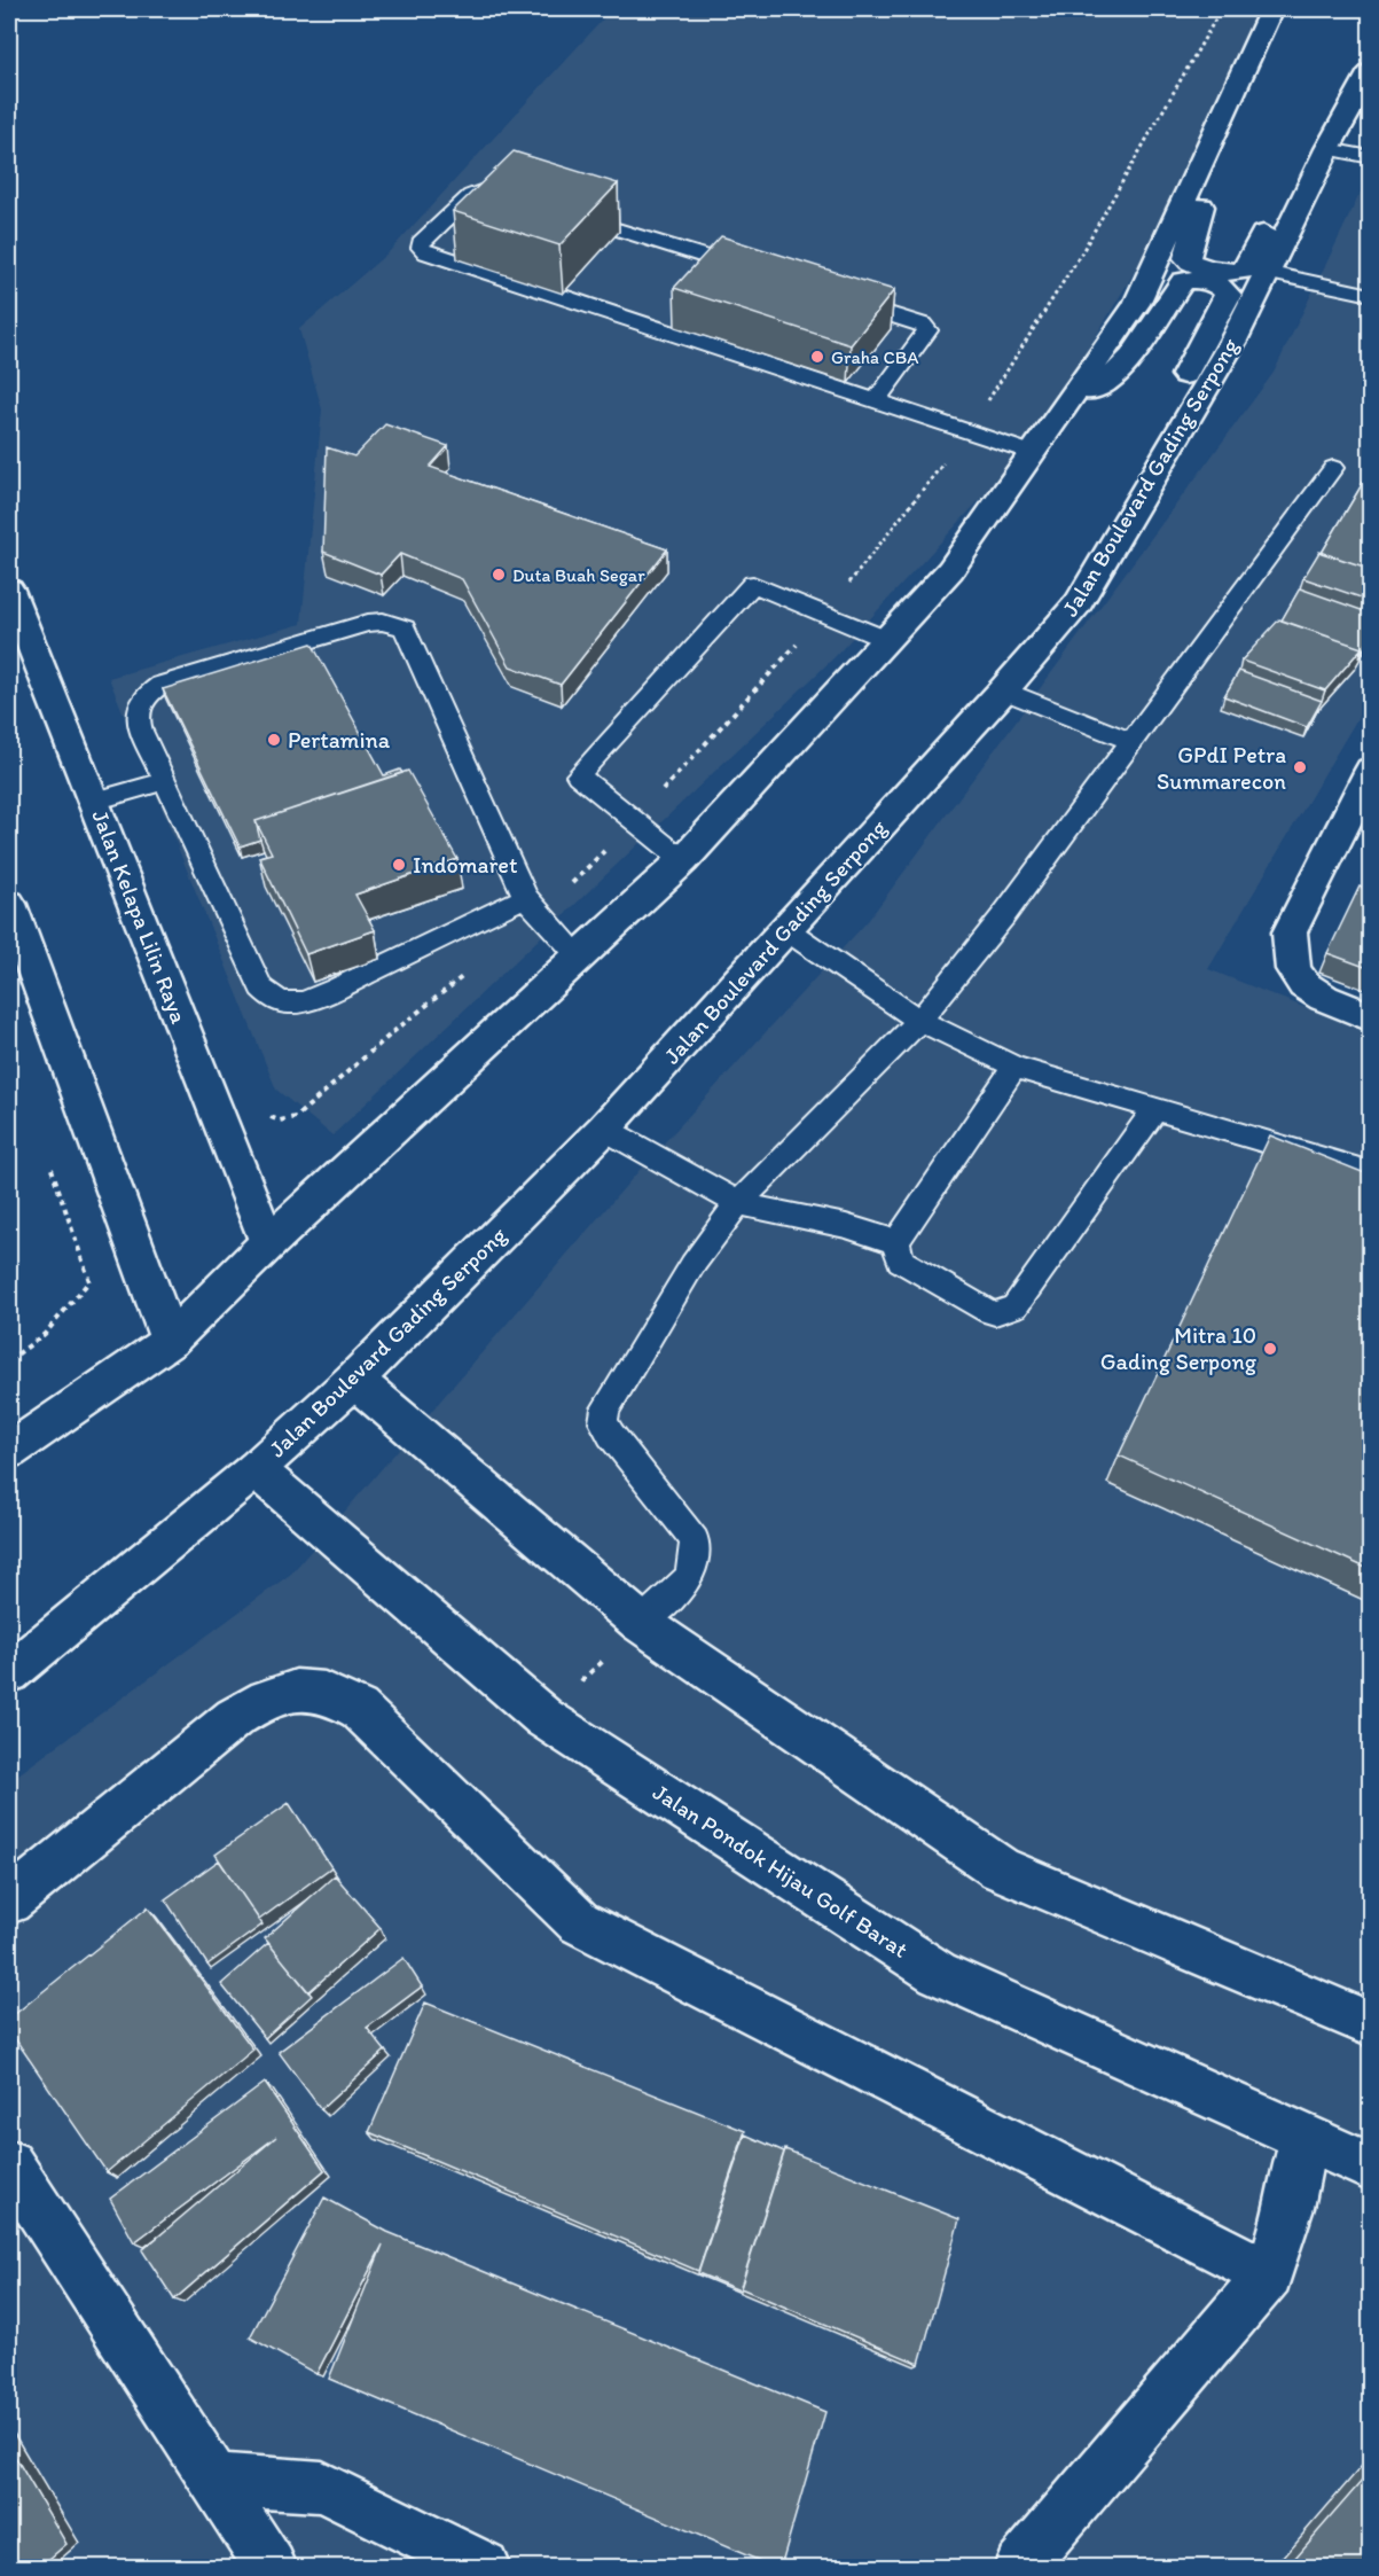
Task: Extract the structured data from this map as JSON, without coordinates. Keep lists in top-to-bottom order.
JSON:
{
  "streets": {
    "main road": ["Jalan Boulevard Gading Serpong", "Jalan Kelapa Lilin Raya", "Jalan Pondok Hijau Golf Barat"]
  },
  "crossings": [
    ["Jalan Boulevard Gading Serpong", "Jalan Pondok Hijau Golf Barat"]
  ],
  "places": [
    "Graha CBA",
    "Duta Buah Segar",
    "Pertamina",
    "GPdI Petra Summarecon",
    "Indomaret",
    "Mitra 10 Gading Serpong"
  ]
}
